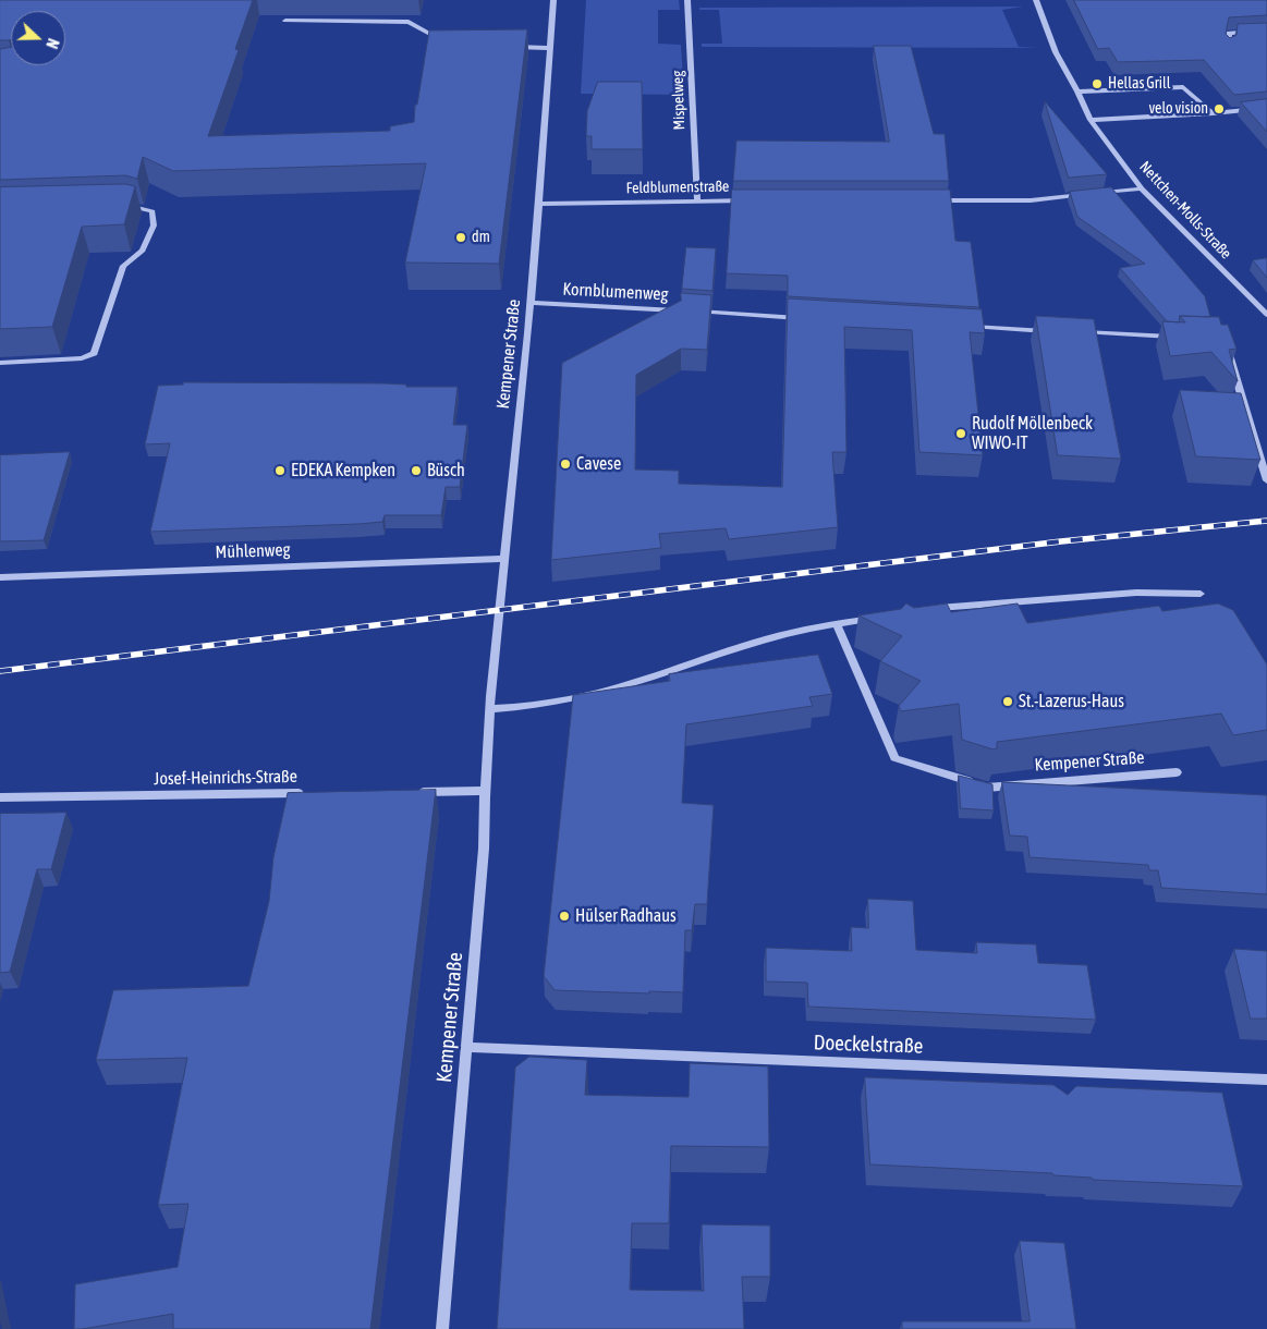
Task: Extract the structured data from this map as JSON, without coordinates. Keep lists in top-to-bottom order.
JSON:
{
  "streets": {
    "street": [
      "Mispelweg",
      "Feldblumenstraße",
      "Nettchen-Molls-Straße",
      "Kornblumenweg",
      "Kempener Straße",
      "Mühlenweg",
      "Josef-Heinrichs-Straße",
      "Doeckelstraße"
    ]
  },
  "crossings": [
    ["Mispelweg", "Feldblumenstraße"],
    ["Feldblumenstraße", "Kempener Straße"],
    ["Kornblumenweg", "Kempener Straße"],
    ["Kempener Straße", "Mühlenweg"],
    ["Kempener Straße", "Doeckelstraße"]
  ],
  "places": [
    "Hellas Grill",
    "velo vision",
    "dm",
    "Rudolf Möllenbeck WIWO-IT",
    "Cavese",
    "EDEKA Kempken",
    "Büsch",
    "St.-Lazerus-Haus",
    "Hülser Radhaus"
  ],
  "north": "right"
}
